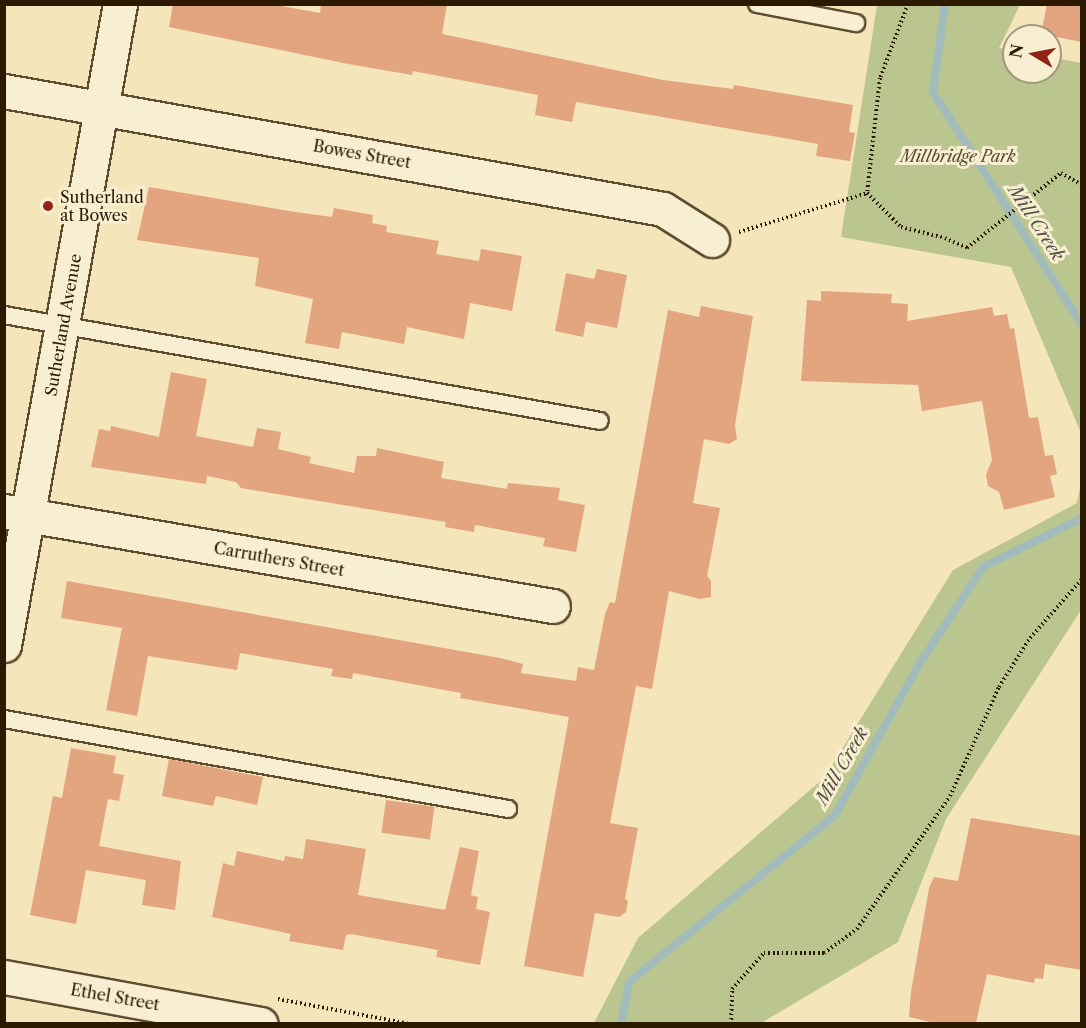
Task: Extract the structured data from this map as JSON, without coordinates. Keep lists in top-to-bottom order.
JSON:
{
  "streets": {
    "street": [
      "Bowes Street",
      "Sutherland Avenue",
      "Carruthers Street",
      "Ethel Street"
    ]
  },
  "crossings": [
    ["Bowes Street", "Sutherland Avenue"],
    ["Sutherland Avenue", "Carruthers Street"]
  ],
  "water": ["Mill Creek"],
  "parks": ["Millbridge Park"],
  "places": ["Sutherland at Bowes"],
  "north": "left"
}
